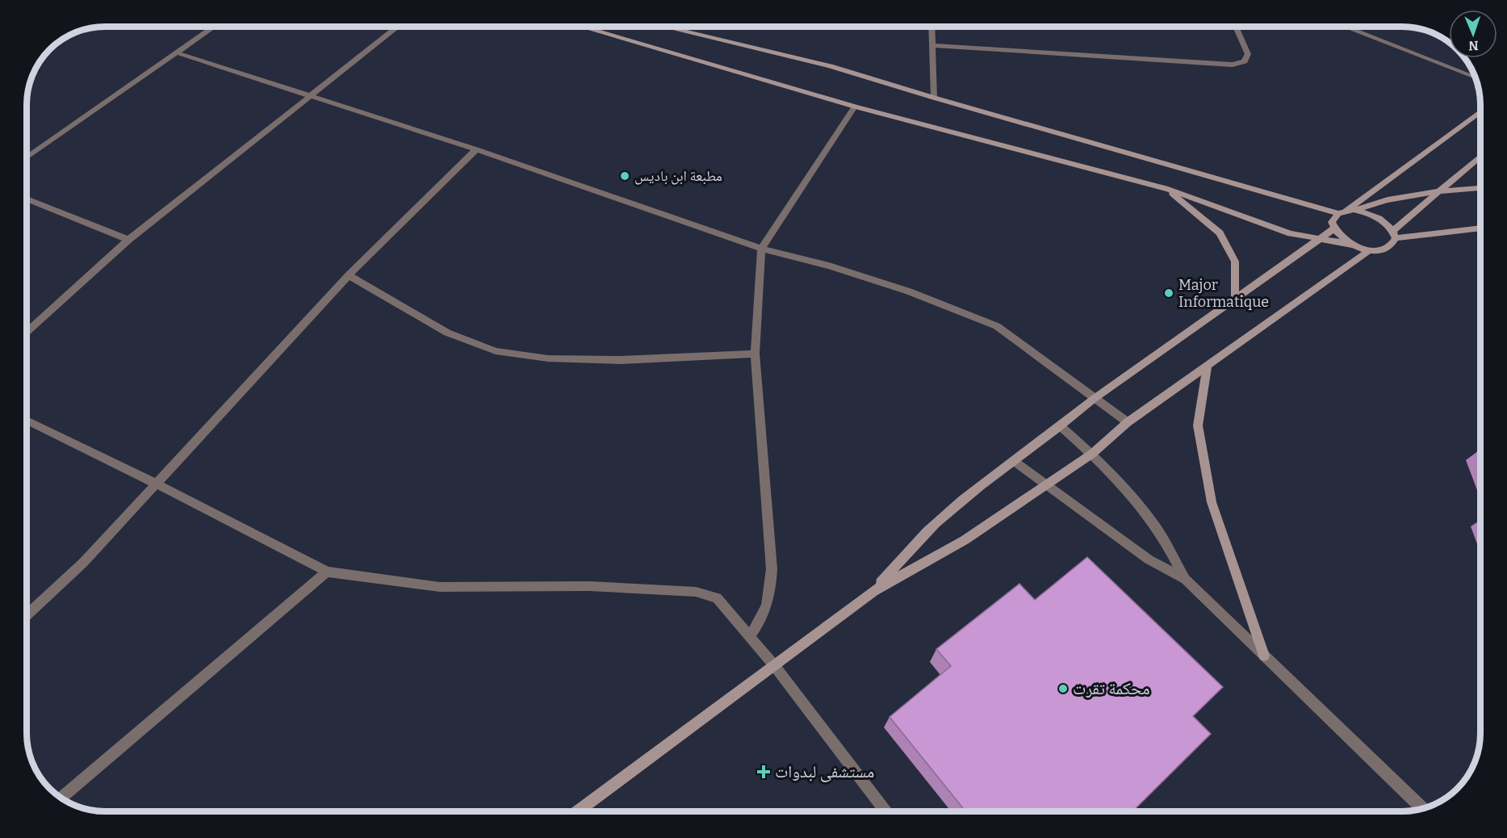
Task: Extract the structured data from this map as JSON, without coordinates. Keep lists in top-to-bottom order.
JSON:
{
  "places": {
    "other": ["مطبعة ابن باديس", "Major Informatique", "محكمة تقرت"],
    "health": ["مستشفى لبدوات"]
  },
  "north": "bottom"
}
